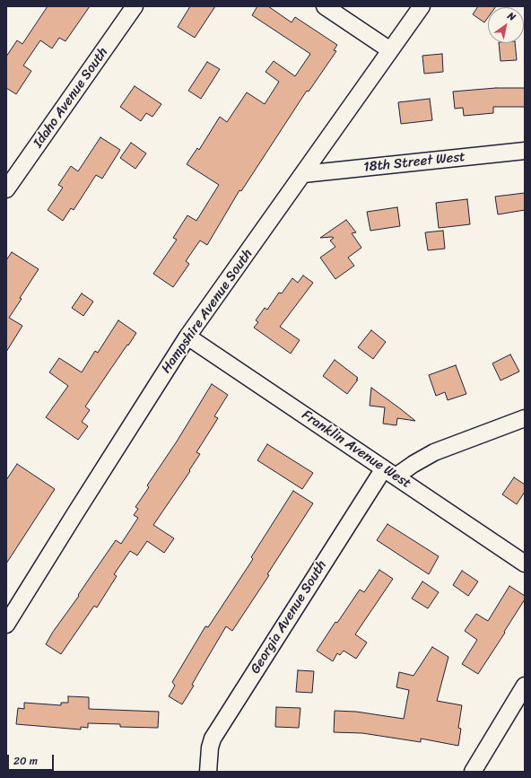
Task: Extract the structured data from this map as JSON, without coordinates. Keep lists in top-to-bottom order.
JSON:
{
  "streets": {
    "street": [
      "Idaho Avenue South",
      "18th Street West",
      "Hampshire Avenue South",
      "Franklin Avenue West",
      "Georgia Avenue South"
    ]
  },
  "crossings": [
    ["18th Street West", "Hampshire Avenue South"],
    ["Hampshire Avenue South", "Franklin Avenue West"],
    ["Franklin Avenue West", "Georgia Avenue South"]
  ],
  "scale_bar": "20 m",
  "north": "top right"
}
